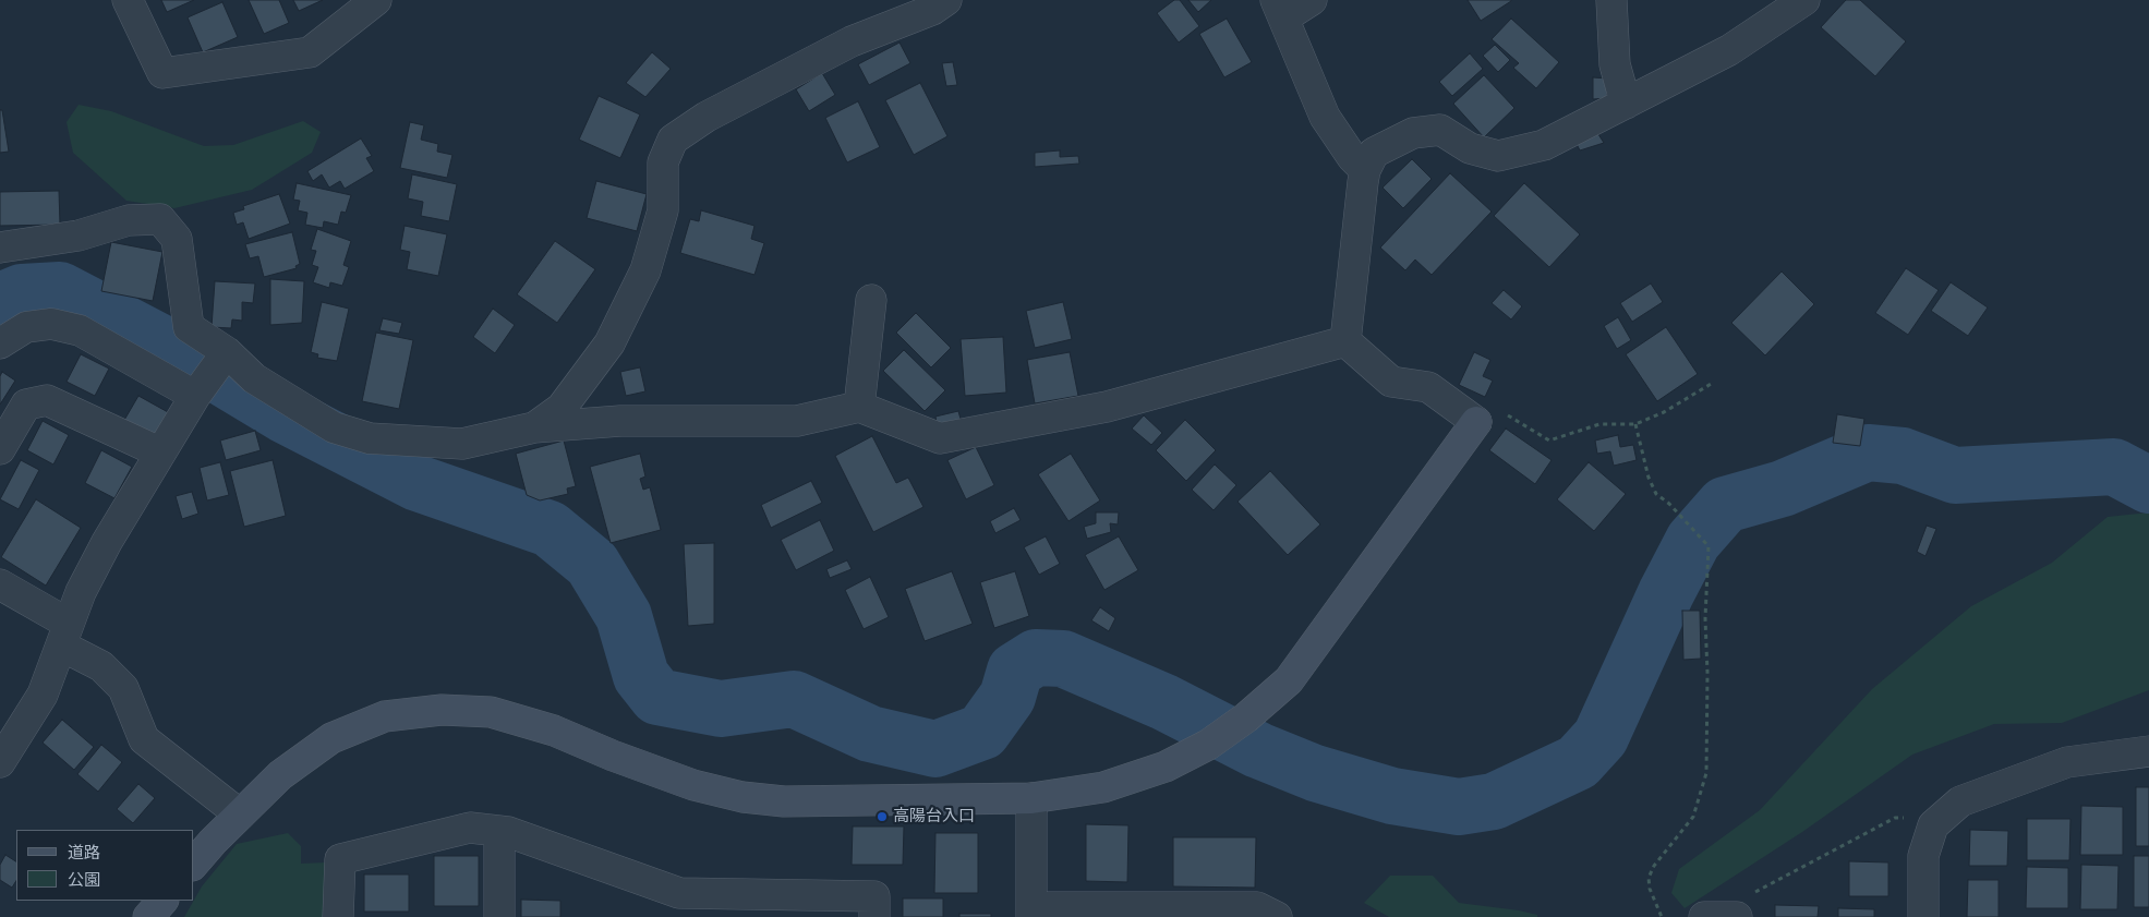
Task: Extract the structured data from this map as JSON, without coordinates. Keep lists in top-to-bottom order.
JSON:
{
  "places": ["高陽台入口"],
  "legend": ["道路", "公園"]
}
